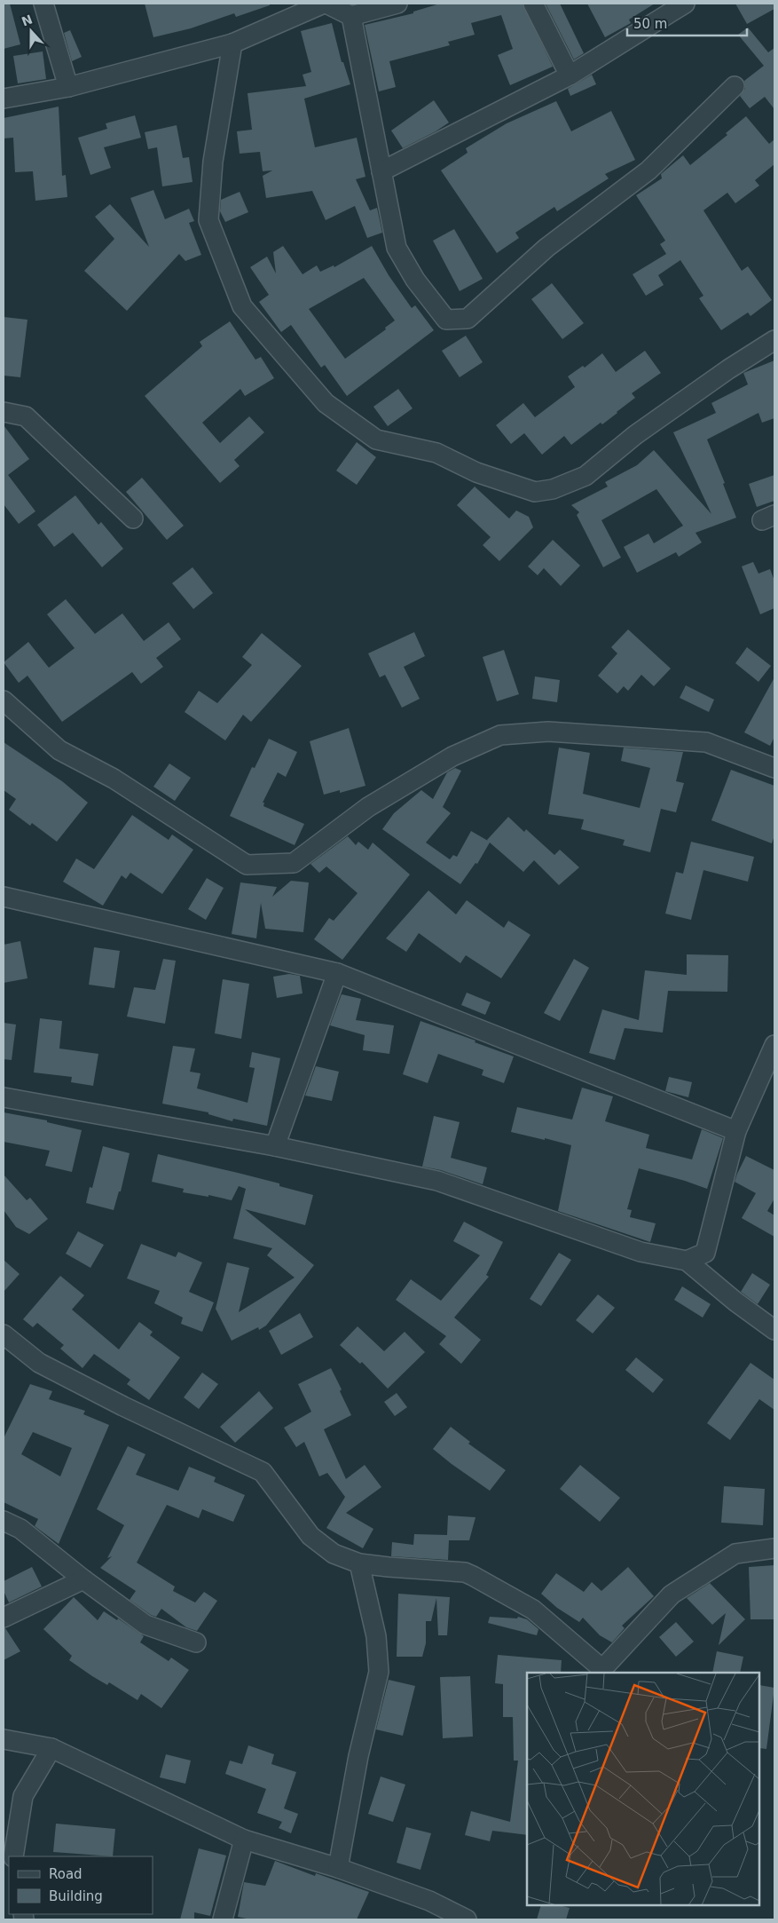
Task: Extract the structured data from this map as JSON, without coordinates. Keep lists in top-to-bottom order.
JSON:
{
  "legend": ["Road", "Building"],
  "scale_bar": "50 m",
  "north": "top"
}
